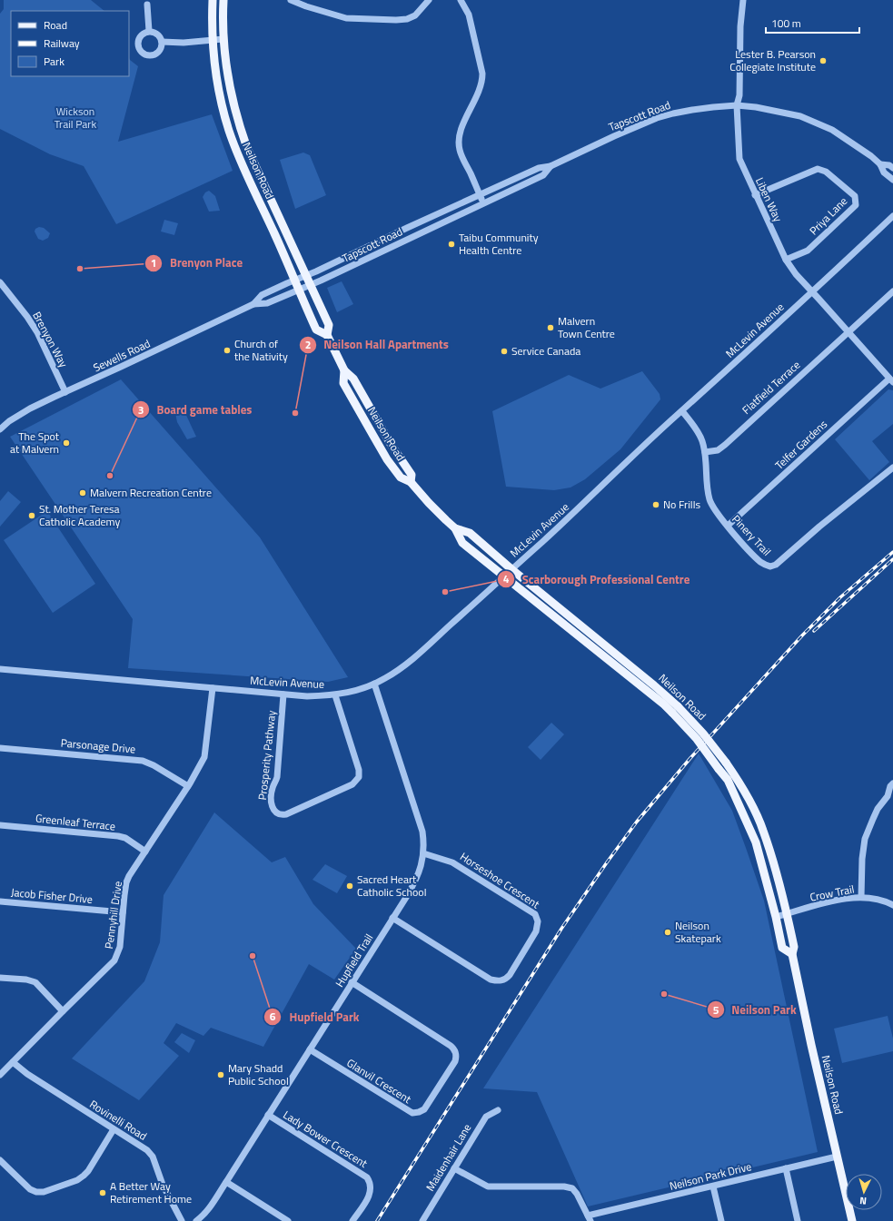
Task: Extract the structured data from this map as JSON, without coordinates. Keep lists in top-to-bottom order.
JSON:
{
  "streets": {
    "main road": ["Neilson Road"],
    "street": [
      "Tapscott Road",
      "Liben Way",
      "Priya Lane",
      "McLevin Avenue",
      "Brenyon Way",
      "Sewells Road",
      "Flatfield Terrace",
      "Telfer Gardens",
      "Pinery Trail",
      "Parsonage Drive",
      "Prosperity Pathway",
      "Greenleaf Terrace",
      "Horseshoe Crescent",
      "Crow Trail",
      "Jacob Fisher Drive",
      "Pennyhill Drive",
      "Hupfield Trail",
      "Glanvil Crescent",
      "Rovinelli Road",
      "Lady Bower Crescent",
      "Maidenhair Lane",
      "Neilson Park Drive"
    ]
  },
  "crossings": [
    ["Tapscott Road", "Neilson Road"],
    ["Tapscott Road", "Liben Way"],
    ["Tapscott Road", "Sewells Road"],
    ["Neilson Road", "McLevin Avenue"],
    ["Neilson Road", "Sewells Road"],
    ["Neilson Road", "Crow Trail"],
    ["Neilson Road", "Neilson Park Drive"],
    ["Liben Way", "Priya Lane"],
    ["Liben Way", "McLevin Avenue"],
    ["McLevin Avenue", "Pinery Trail"],
    ["McLevin Avenue", "Prosperity Pathway"],
    ["McLevin Avenue", "Pennyhill Drive"],
    ["McLevin Avenue", "Hupfield Trail"],
    ["Brenyon Way", "Sewells Road"],
    ["Flatfield Terrace", "Pinery Trail"],
    ["Telfer Gardens", "Pinery Trail"],
    ["Parsonage Drive", "Pennyhill Drive"],
    ["Greenleaf Terrace", "Pennyhill Drive"],
    ["Horseshoe Crescent", "Hupfield Trail"],
    ["Jacob Fisher Drive", "Pennyhill Drive"],
    ["Pennyhill Drive", "Rovinelli Road"],
    ["Hupfield Trail", "Glanvil Crescent"],
    ["Hupfield Trail", "Lady Bower Crescent"]
  ],
  "parks": ["Wickson Trail Park"],
  "places": [
    "Lester B. Pearson Collegiate Institute",
    "Taibu Community Health Centre",
    "Brenyon Place",
    "Malvern Town Centre",
    "Church of the Nativity",
    "Service Canada",
    "Neilson Hall Apartments",
    "The Spot at Malvern",
    "Board game tables",
    "Malvern Recreation Centre",
    "No Frills",
    "St. Mother Teresa Catholic Academy",
    "Scarborough Professional Centre",
    "Sacred Heart Catholic School",
    "Neilson Skatepark",
    "Hupfield Park",
    "Neilson Park",
    "Mary Shadd Public School",
    "A Better Way Retirement Home"
  ],
  "legend": ["Road", "Railway", "Park"],
  "scale_bar": "100 m",
  "north": "bottom"
}
